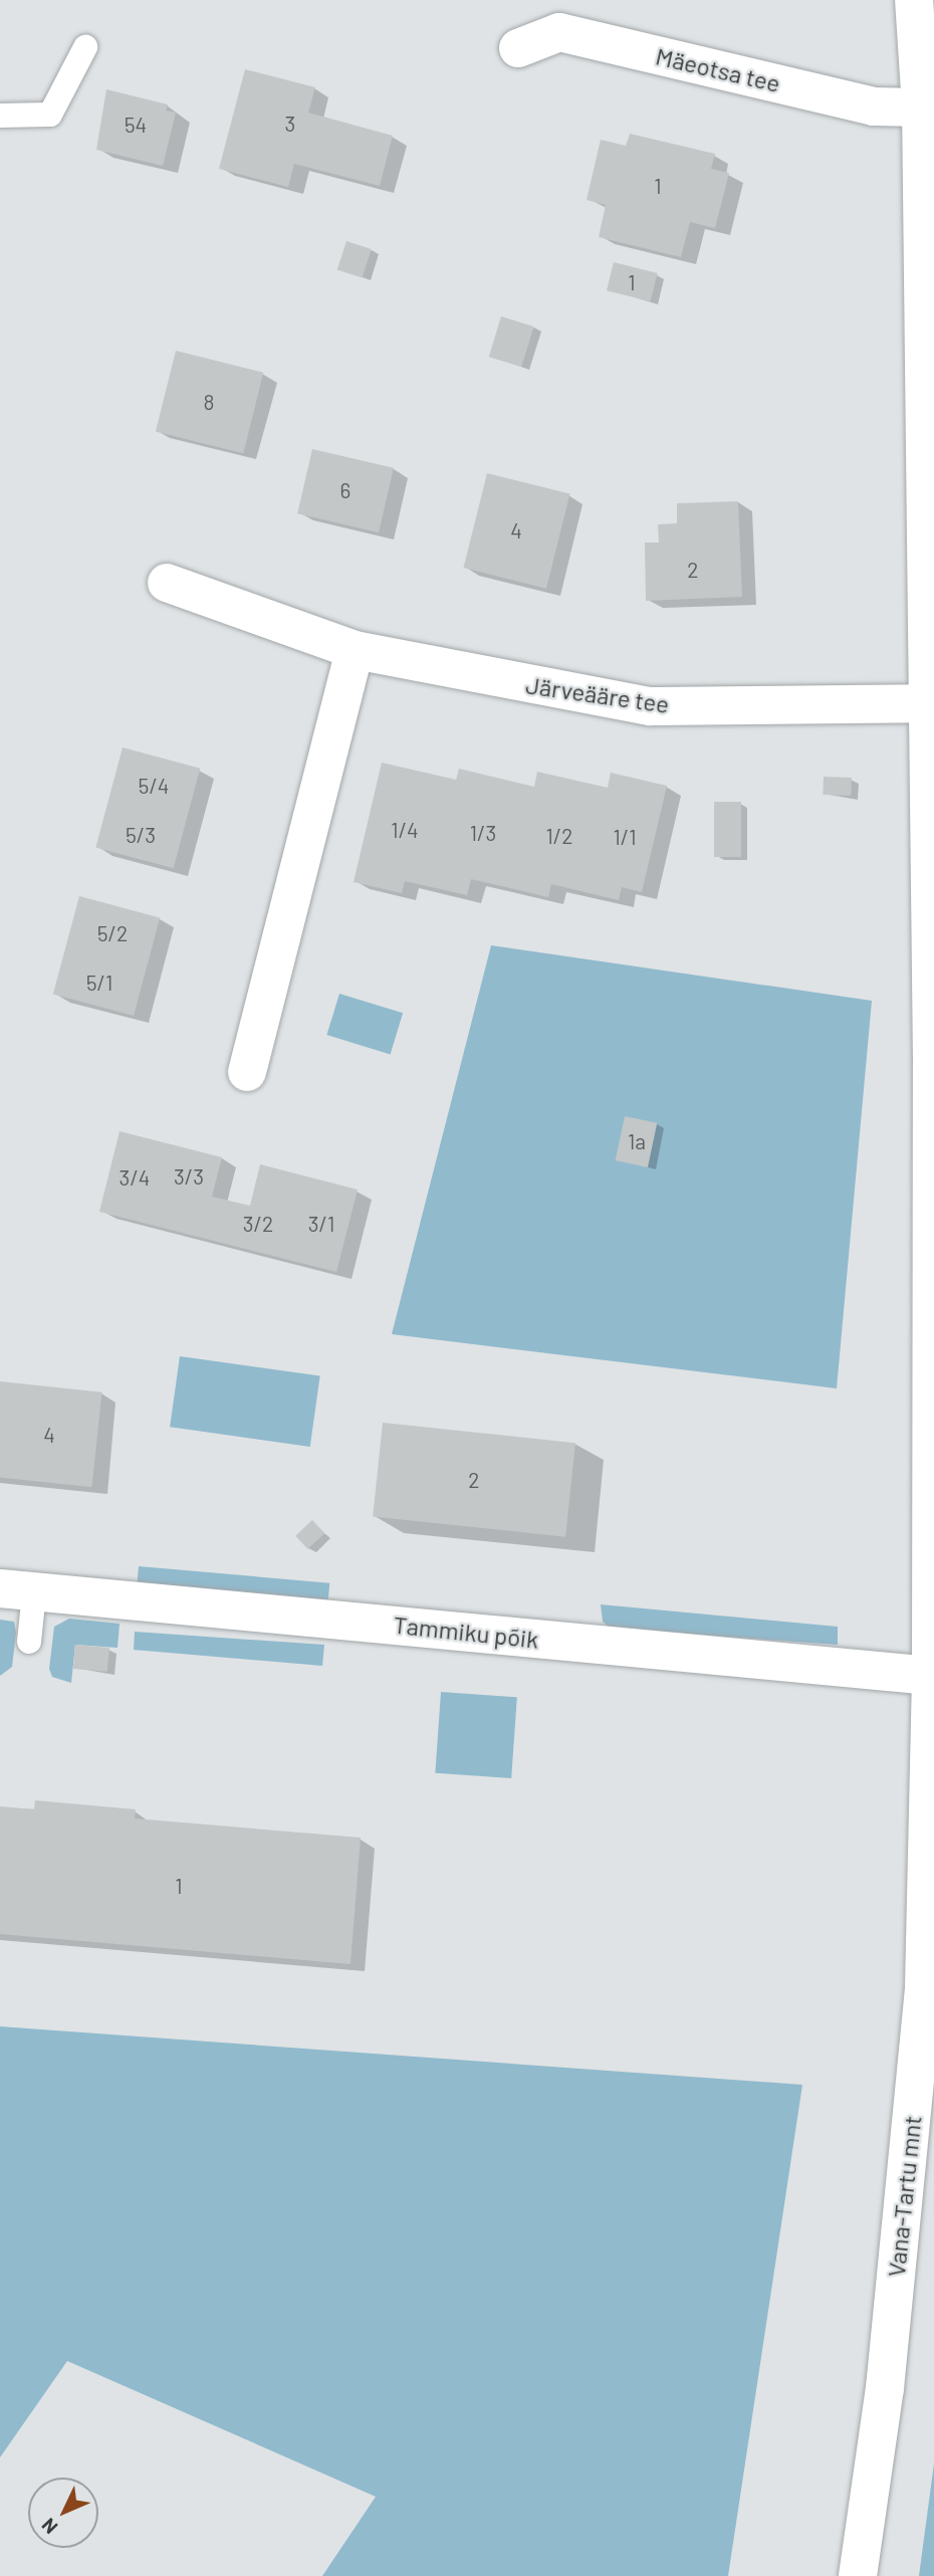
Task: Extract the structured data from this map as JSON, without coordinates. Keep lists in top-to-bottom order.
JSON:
{
  "streets": {
    "street": [
      "Mäeotsa tee",
      "Järveääre tee",
      "Tammiku põik",
      "Vana-Tartu mnt"
    ]
  },
  "crossings": [
    ["Mäeotsa tee", "Vana-Tartu mnt"],
    ["Järveääre tee", "Vana-Tartu mnt"],
    ["Tammiku põik", "Vana-Tartu mnt"]
  ],
  "house_numbers": [
    "3",
    "54",
    "1",
    "1",
    "8",
    "6",
    "4",
    "2",
    "5/4",
    "1/4",
    "1/3",
    "5/3",
    "1/2",
    "1/1",
    "5/2",
    "5/1",
    "1a",
    "3/3",
    "3/4",
    "3/2",
    "3/1",
    "4",
    "2",
    "1"
  ],
  "north": "bottom left"
}
